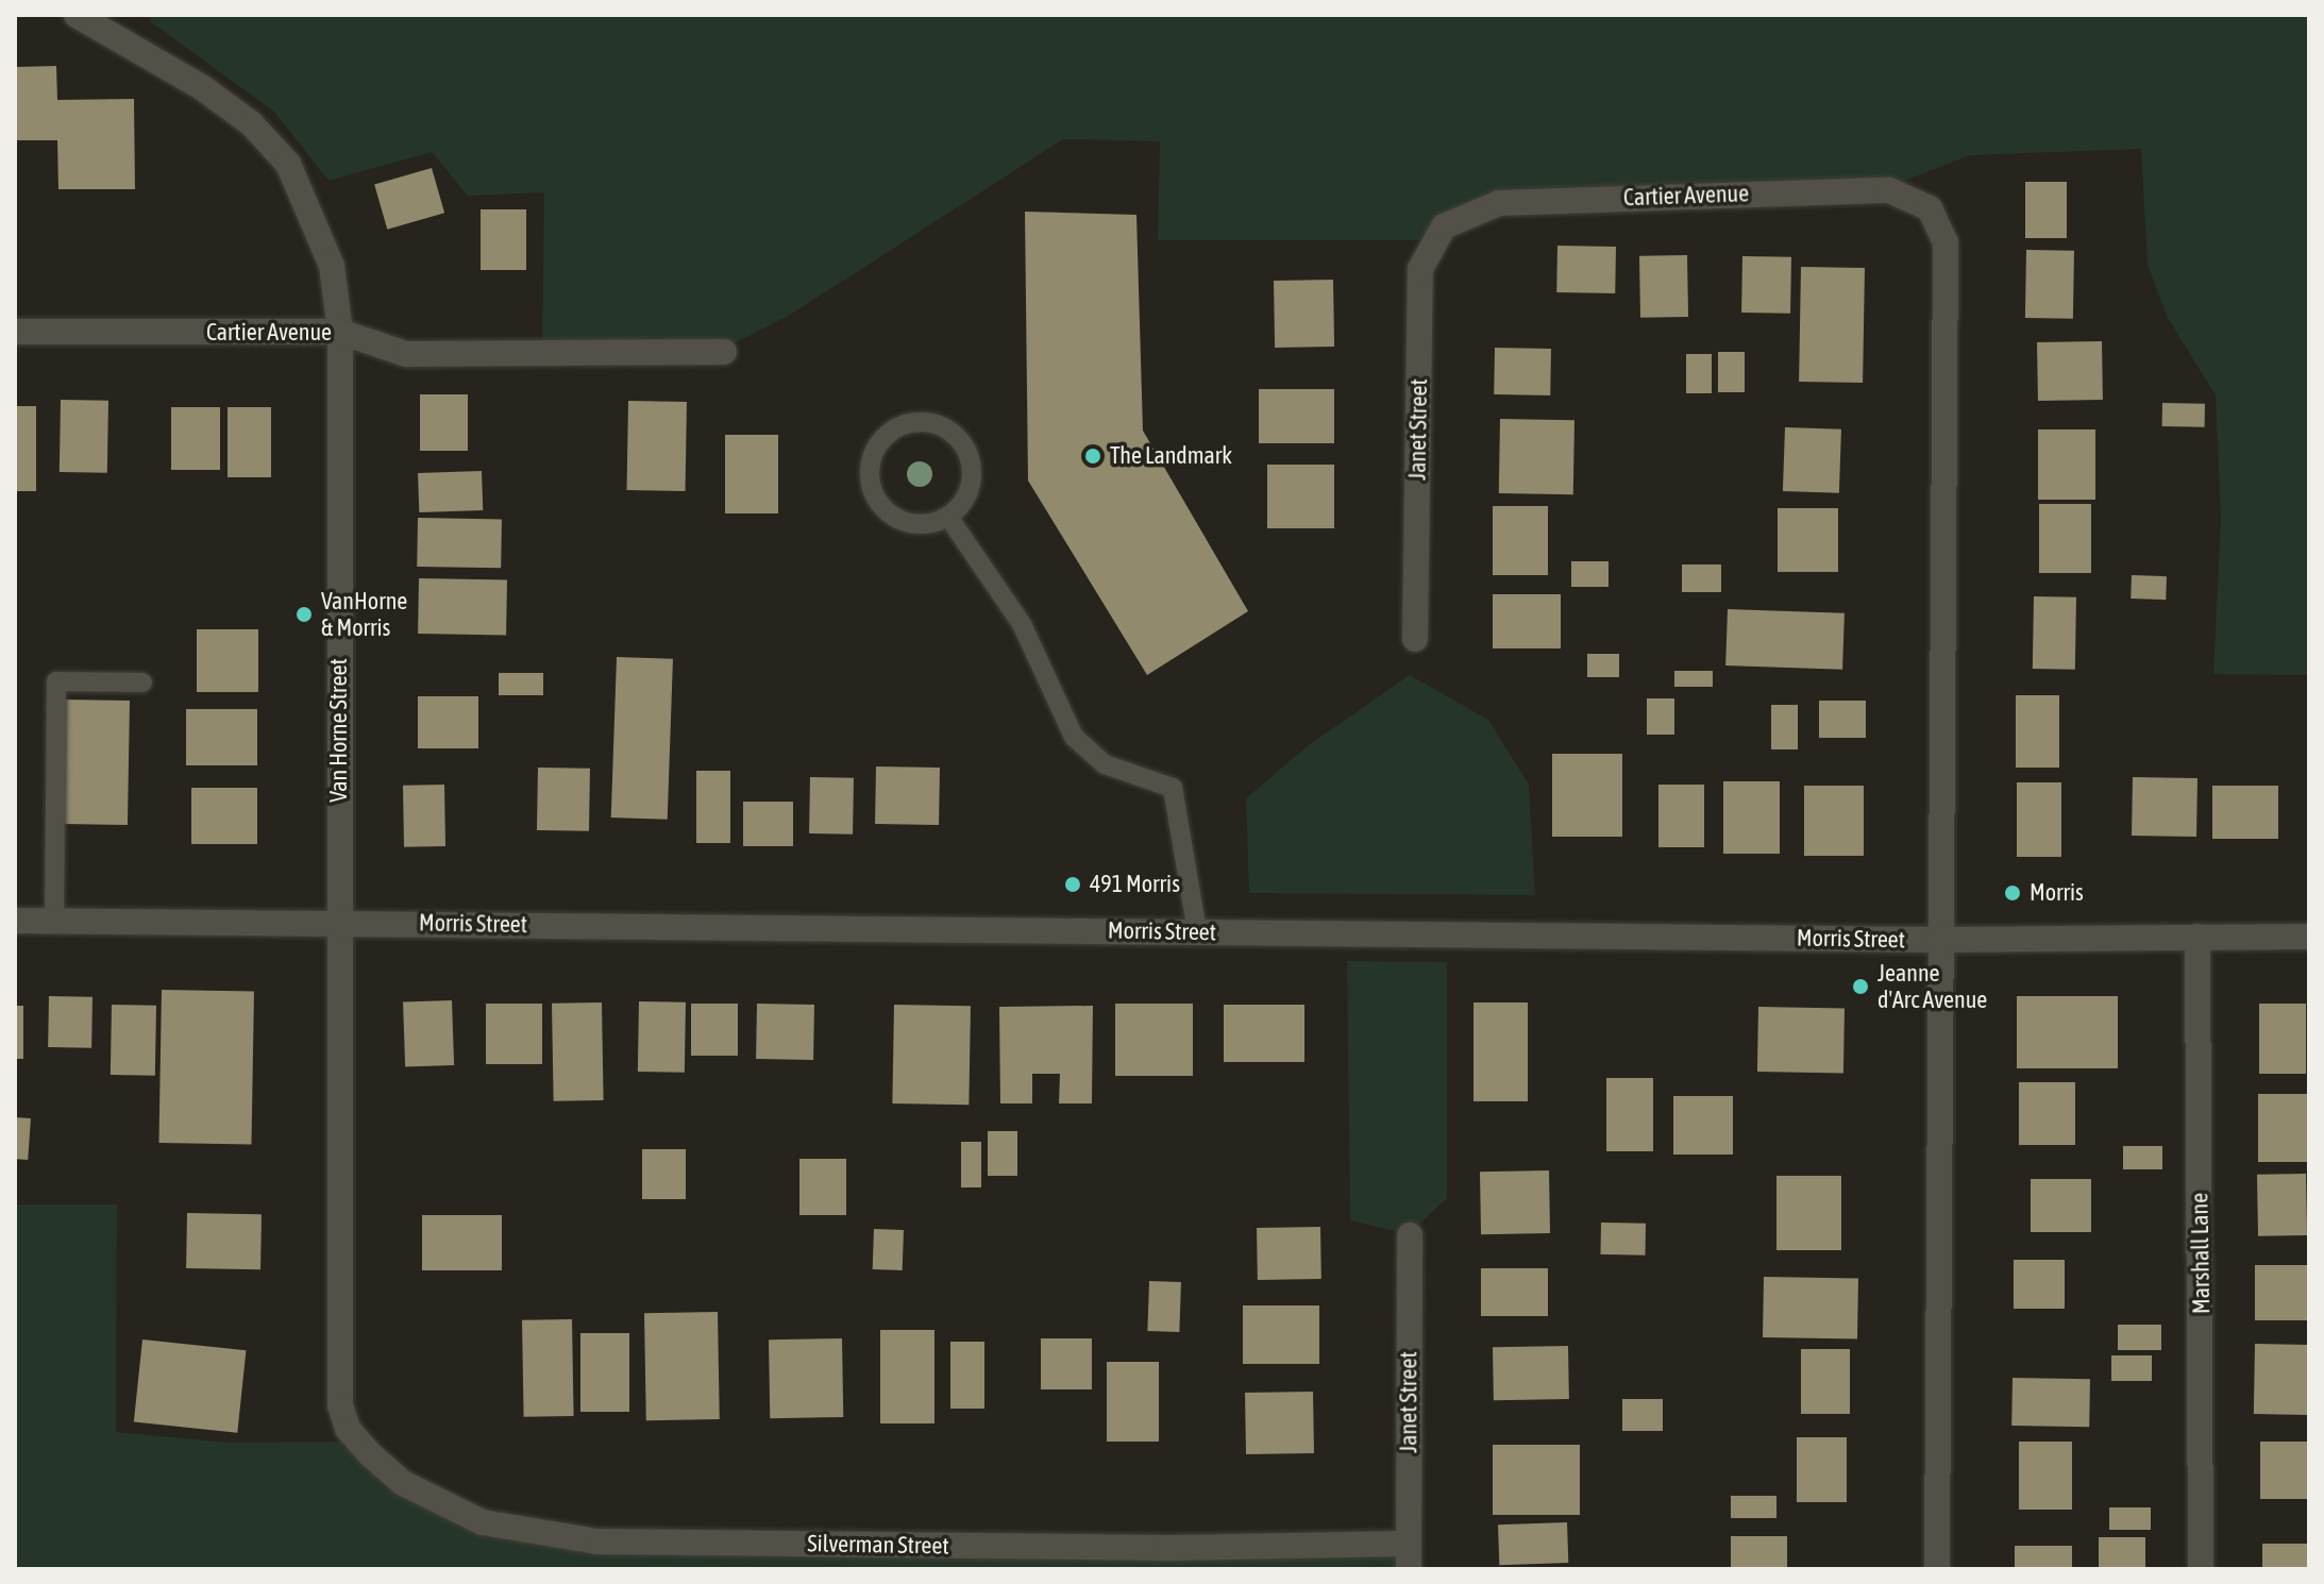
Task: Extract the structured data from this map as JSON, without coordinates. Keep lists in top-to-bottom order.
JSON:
{
  "streets": {
    "street": [
      "Cartier Avenue",
      "Janet Street",
      "Van Horne Street",
      "Morris Street",
      "Marshall Lane",
      "Silverman Street"
    ]
  },
  "crossings": [
    ["Cartier Avenue", "Janet Street"],
    ["Cartier Avenue", "Van Horne Street"],
    ["Cartier Avenue", "Morris Street"],
    ["Janet Street", "Silverman Street"],
    ["Van Horne Street", "Morris Street"],
    ["Van Horne Street", "Silverman Street"],
    ["Morris Street", "Marshall Lane"]
  ],
  "places": [
    "The Landmark",
    "VanHorne & Morris",
    "491 Morris",
    "Morris",
    "Jeanne d'Arc Avenue"
  ]
}
